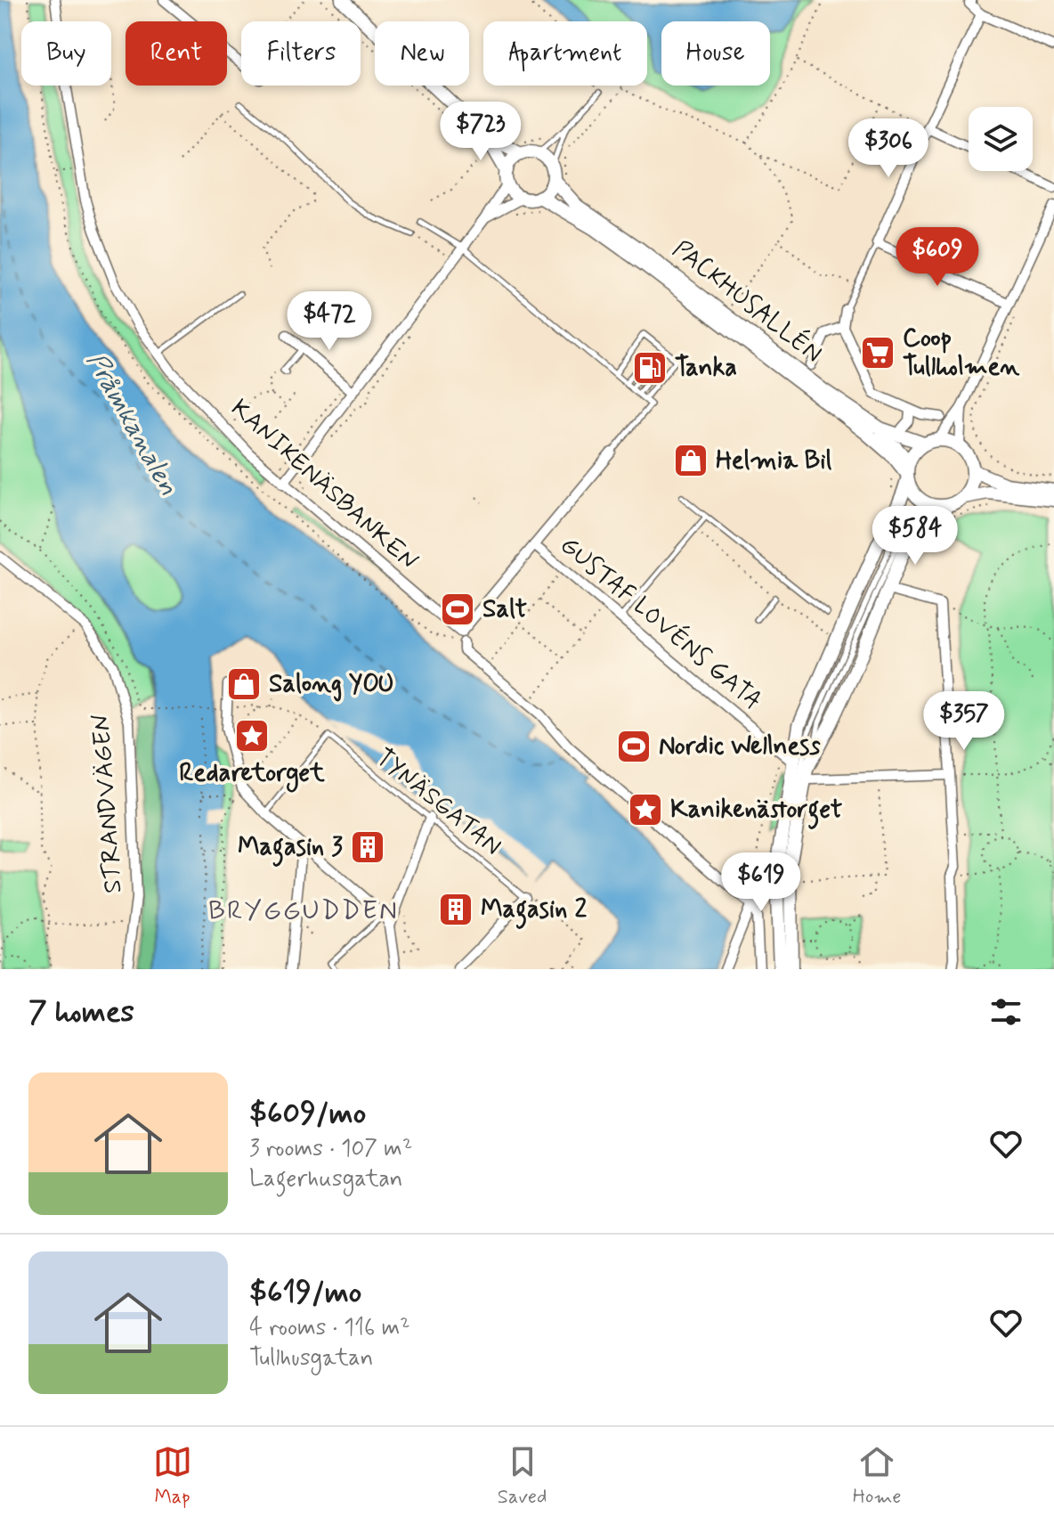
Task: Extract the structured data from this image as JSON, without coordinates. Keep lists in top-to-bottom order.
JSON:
{
  "streets": {
    "street": [
      "PACKHUSALLÉN",
      "KANIKENÄSBANKEN",
      "GUSTAF LOVÉNS GATA",
      "STRANDVÄGEN"
    ],
    "lane": ["TYNÄSGATAN"]
  },
  "districts": ["BRYGGUDDEN"],
  "water": ["Pråmkanalen"],
  "places": {
    "supermarket": ["Coop Tullholmen"],
    "fuel station": ["Tanka"],
    "shop": ["Helmia Bil", "Salong YOU"],
    "sports": ["Salt", "Nordic Wellness"],
    "place": ["Redaretorget", "Kanikenästorget"],
    "building": ["Magasin 3", "Magasin 2"]
  },
  "page": {
    "chip": [
      "Buy",
      "Rent",
      "Filters",
      "New",
      "Apartment",
      "House"
    ],
    "price": [
      "$723",
      "$306",
      "$609",
      "$472",
      "$584",
      "$357",
      "$619"
    ],
    "heading": "7 homes",
    "list": [
      {
        "name": "$609/mo",
        "note": "3 rooms · 107 m² · Lagerhusgatan"
      },
      {
        "name": "$619/mo",
        "note": "4 rooms · 116 m² · Tullhusgatan"
      }
    ],
    "tabs": ["Map", "Saved", "Home"]
  }
}
